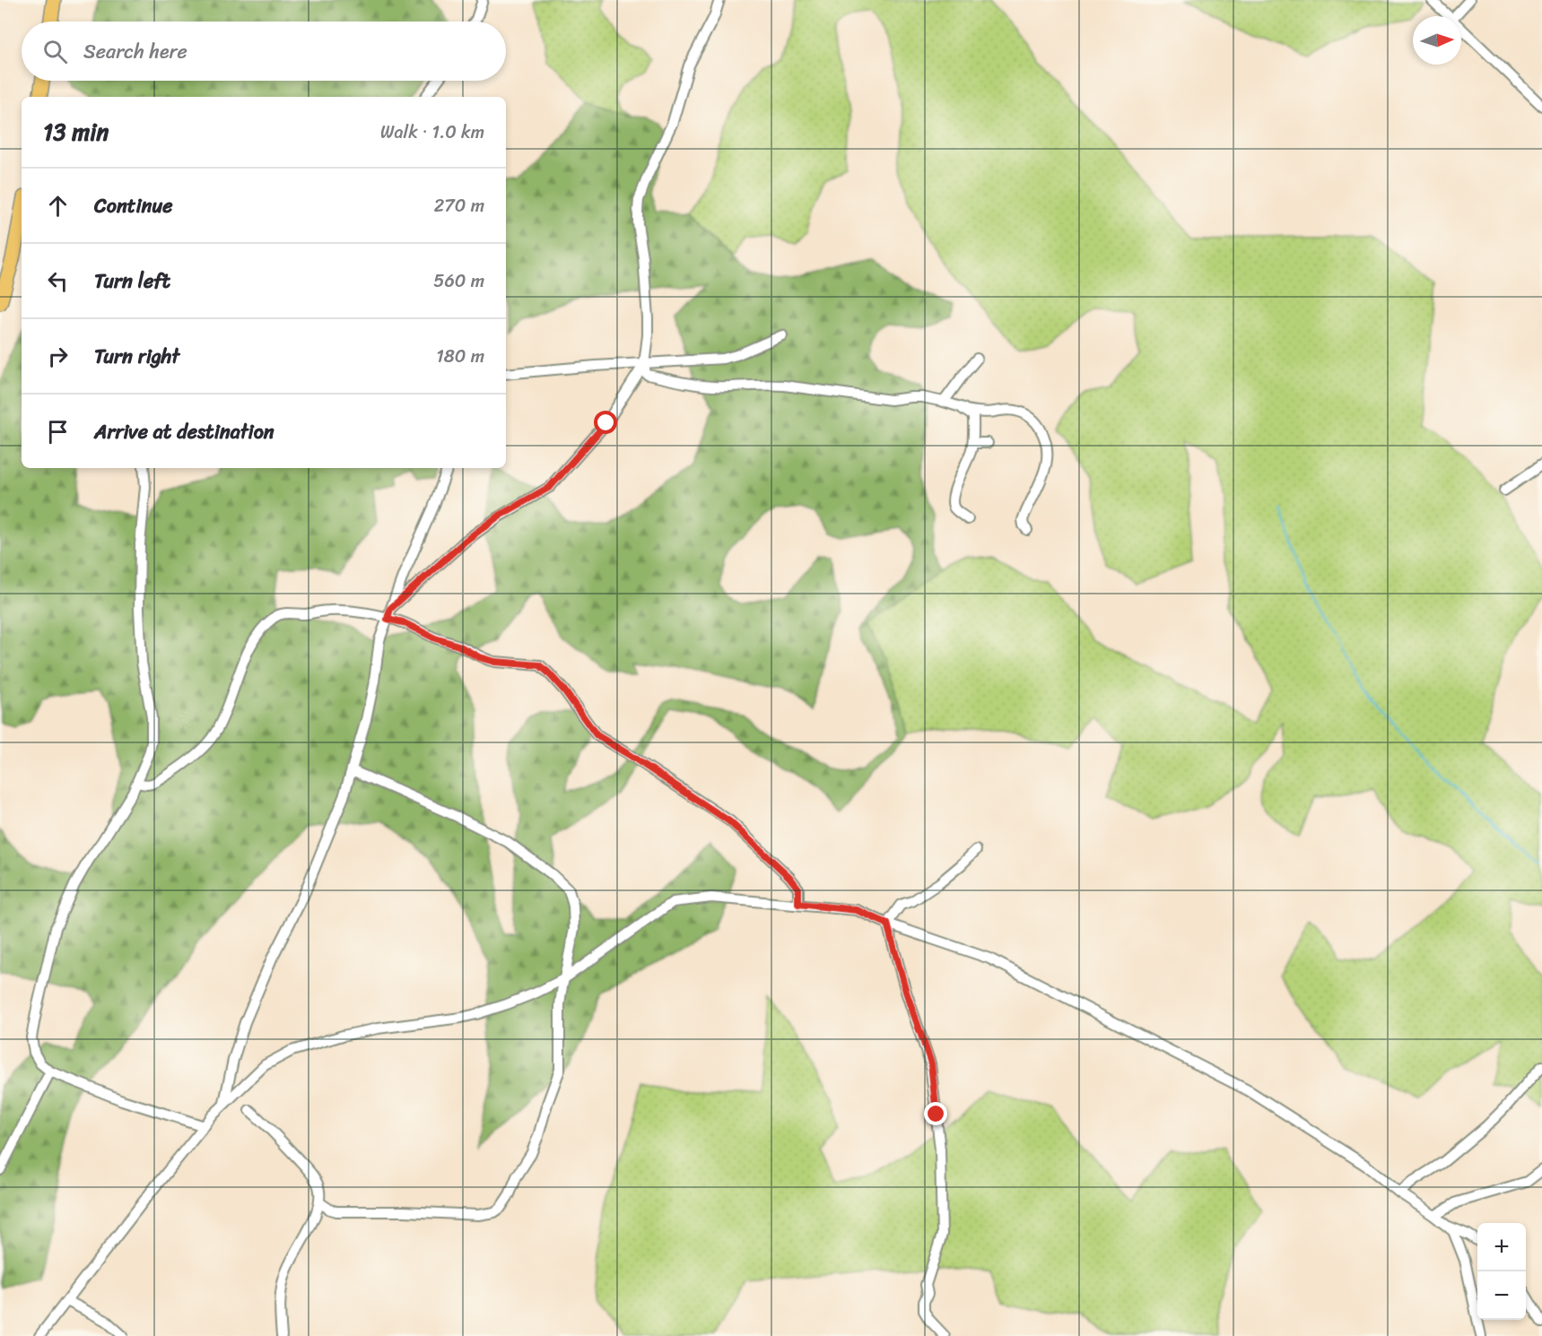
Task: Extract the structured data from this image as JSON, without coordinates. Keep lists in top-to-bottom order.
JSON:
{
  "north": "right",
  "page": {
    "search": "Search here",
    "heading": ["13 min", "Walk · 1.0 km"],
    "list": [
      ["Continue", "270 m"],
      ["Turn left", "560 m"],
      ["Turn right", "180 m"],
      "Arrive at destination"
    ],
    "map_buttons": ["+", "−"]
  }
}
